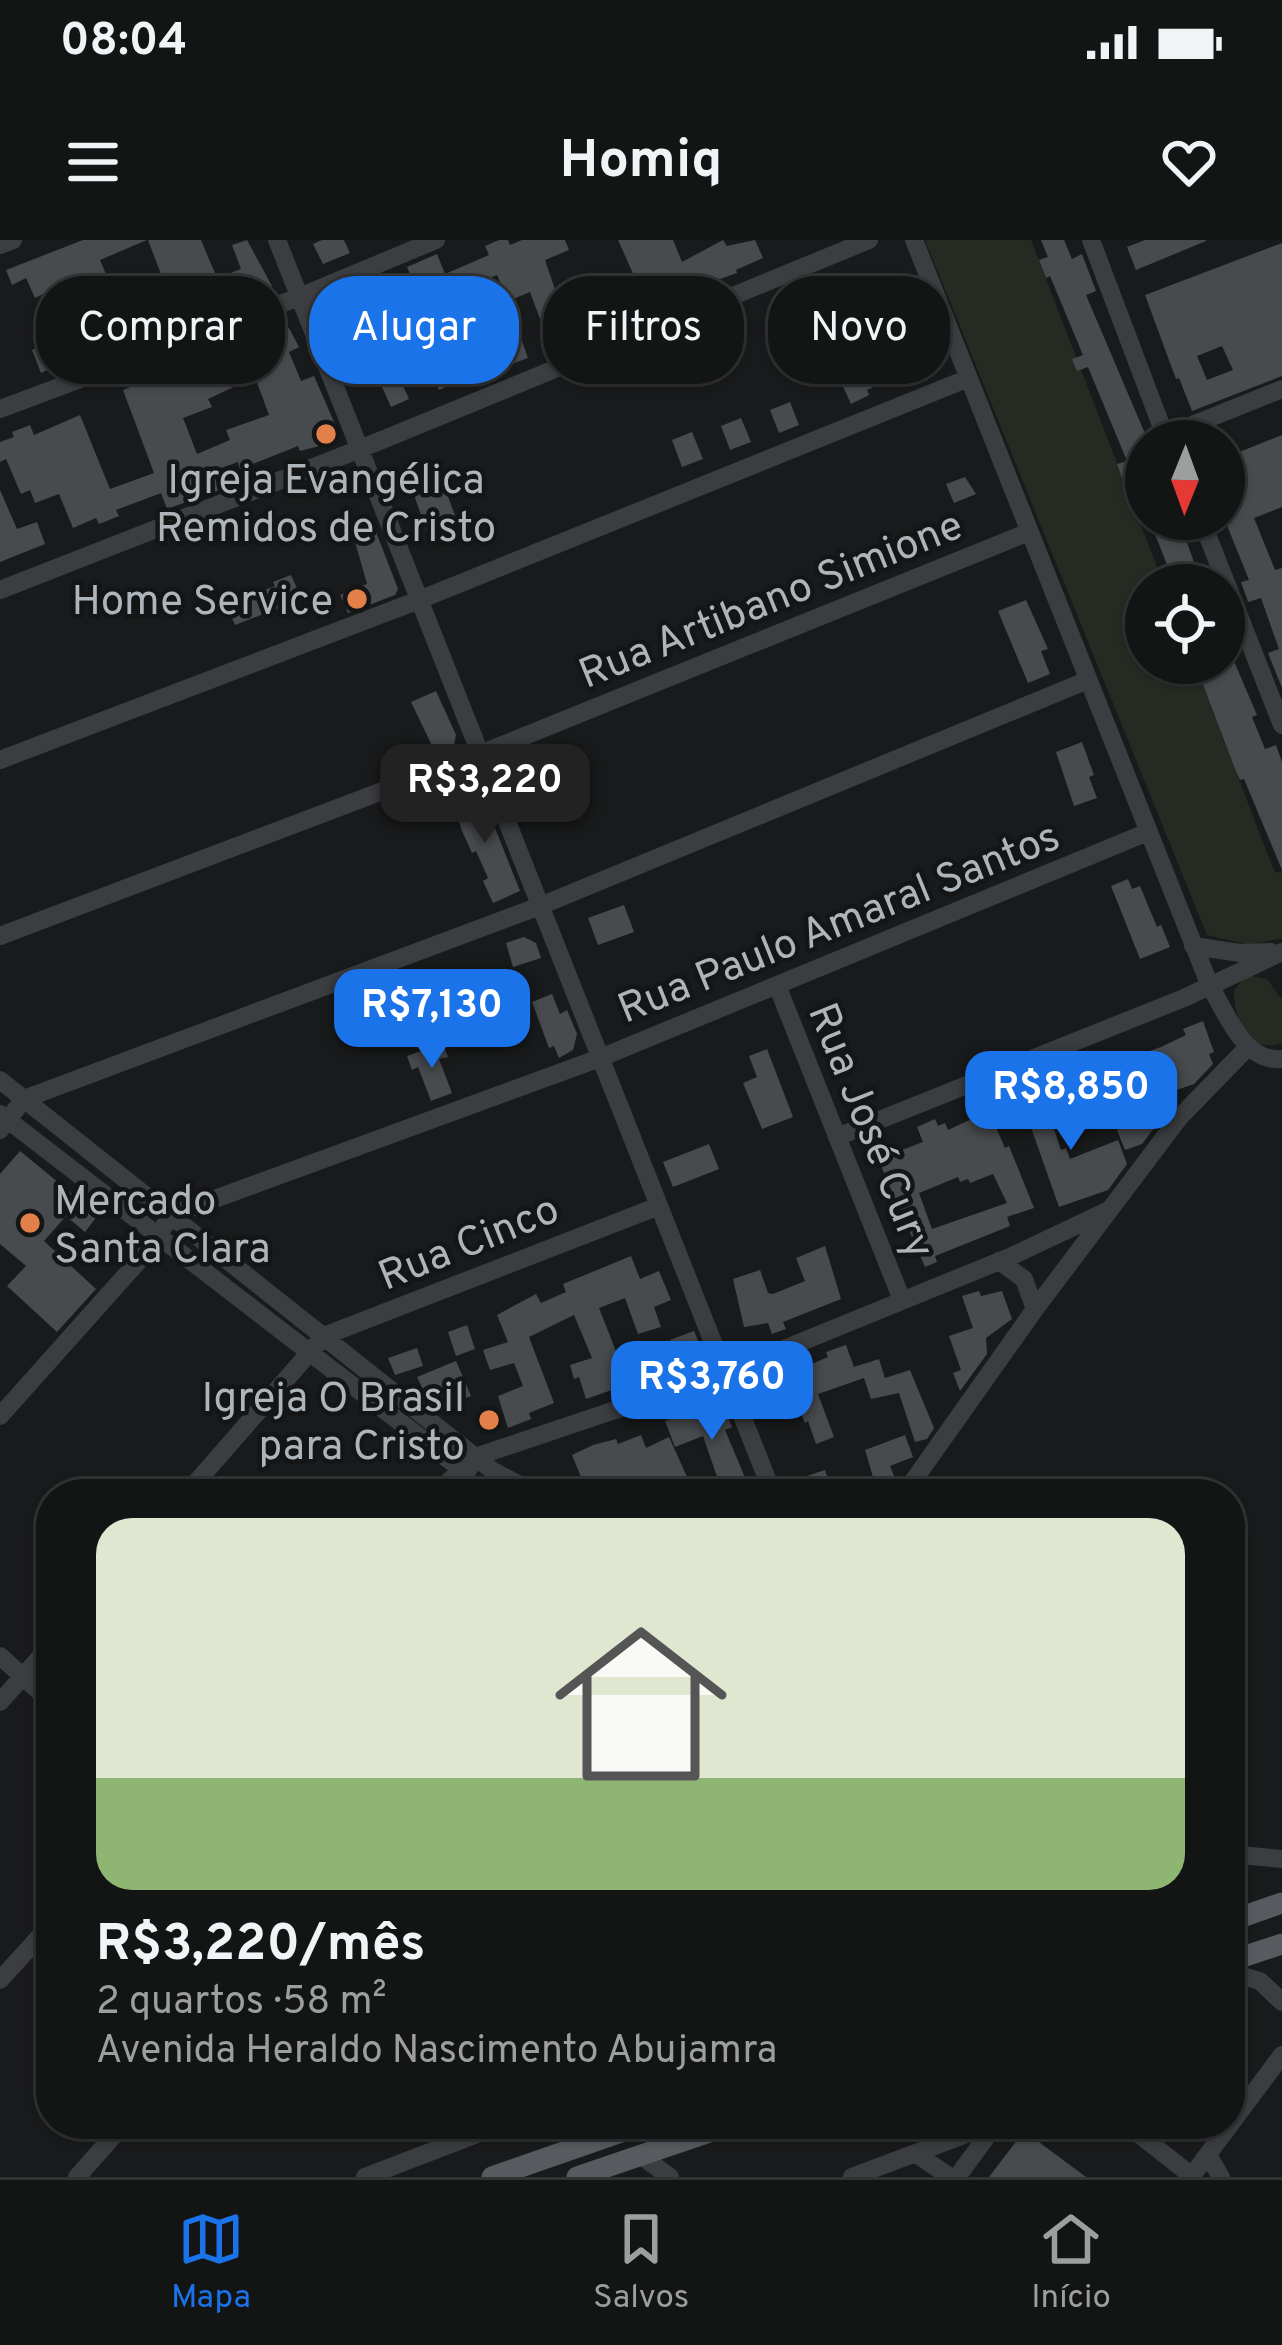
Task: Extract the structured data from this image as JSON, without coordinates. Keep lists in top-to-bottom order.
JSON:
{
  "streets": {
    "street": [
      "Rua Artibano Simione",
      "Rua Paulo Amaral Santos",
      "Rua José Cury",
      "Rua Cinco"
    ]
  },
  "crossings": [
    ["Rua Paulo Amaral Santos", "Rua José Cury"]
  ],
  "places": [
    "Igreja Evangélica Remidos de Cristo",
    "Home Service",
    "Mercado Santa Clara",
    "Igreja O Brasil para Cristo"
  ],
  "north": "bottom",
  "page": {
    "status": "08:04",
    "header": "Homiq",
    "chip": [
      "Comprar",
      "Alugar",
      "Filtros",
      "Novo"
    ],
    "price": [
      "R$3,220",
      "R$7,130",
      "R$8,850",
      "R$3,760"
    ],
    "list": [
      {
        "name": "R$3,220/mês",
        "note": "2 quartos · 58 m² · Avenida Heraldo Nascimento Abujamra"
      }
    ],
    "tabs": ["Mapa", "Salvos", "Início"]
  }
}
